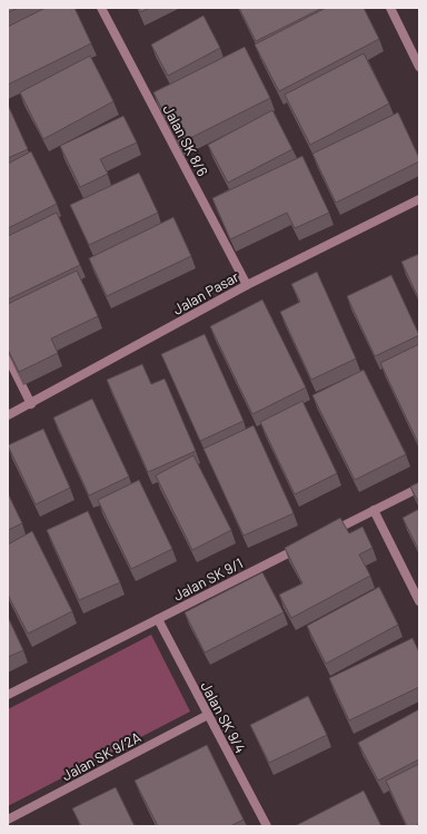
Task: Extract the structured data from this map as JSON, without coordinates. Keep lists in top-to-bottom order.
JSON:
{
  "streets": {
    "street": [
      "Jalan SK 8/6",
      "Jalan Pasar",
      "Jalan SK 9/1",
      "Jalan SK 9/4",
      "Jalan SK 9/2A"
    ]
  },
  "crossings": [
    ["Jalan SK 8/6", "Jalan Pasar"],
    ["Jalan SK 9/1", "Jalan SK 9/4"],
    ["Jalan SK 9/4", "Jalan SK 9/2A"]
  ]
}
